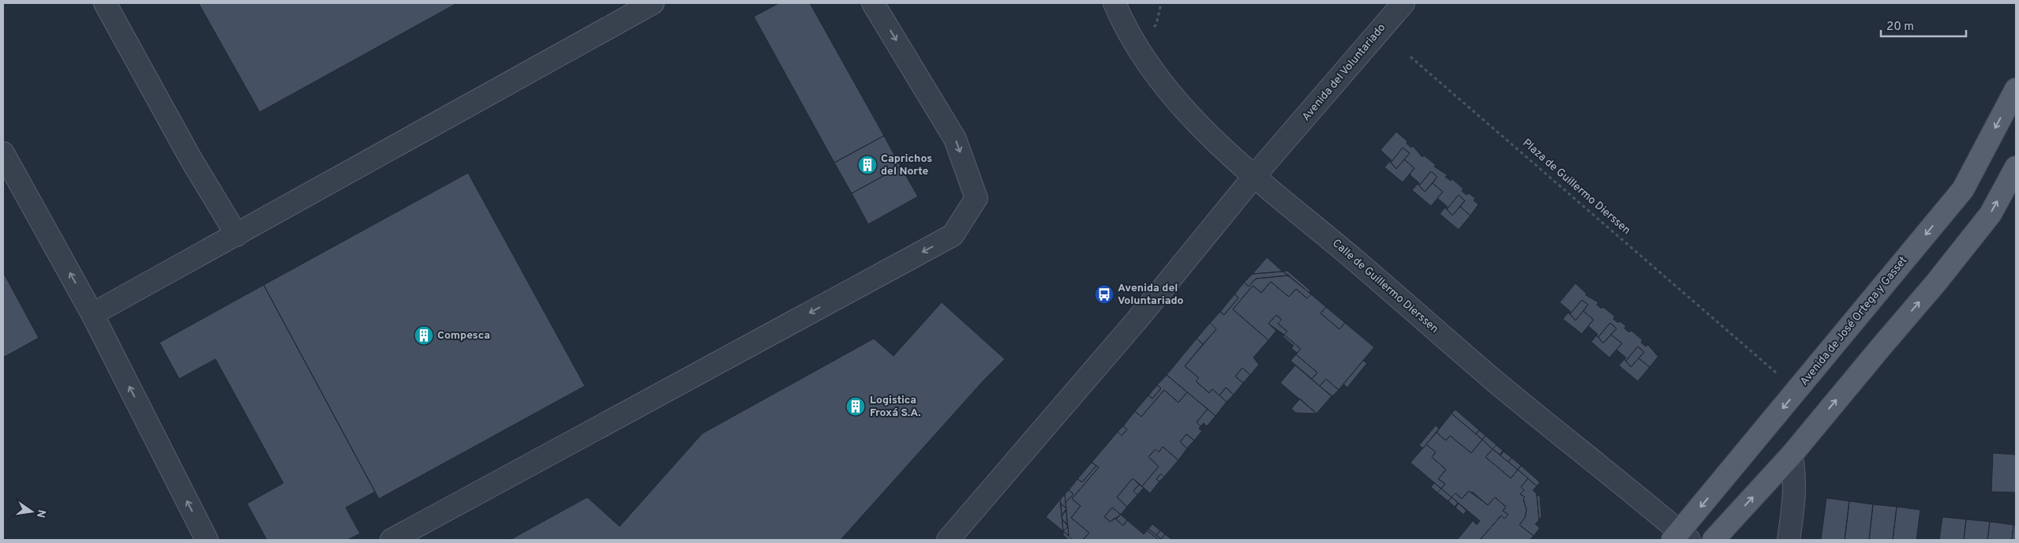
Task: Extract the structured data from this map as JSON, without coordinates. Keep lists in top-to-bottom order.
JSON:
{
  "streets": {
    "main road": ["Avenida de José Ortega y Gasset"],
    "street": ["Avenida del Voluntariado", "Calle de Guillermo Dierssen"],
    "path": ["Plaza de Guillermo Dierssen"]
  },
  "crossings": [
    ["Avenida del Voluntariado", "Calle de Guillermo Dierssen"],
    ["Calle de Guillermo Dierssen", "Avenida de José Ortega y Gasset"]
  ],
  "places": {
    "building": ["Caprichos del Norte", "Compesca", "Logistica Froxá S.A."],
    "bus stop": ["Avenida del Voluntariado"]
  },
  "scale_bar": "20 m",
  "north": "right"
}
